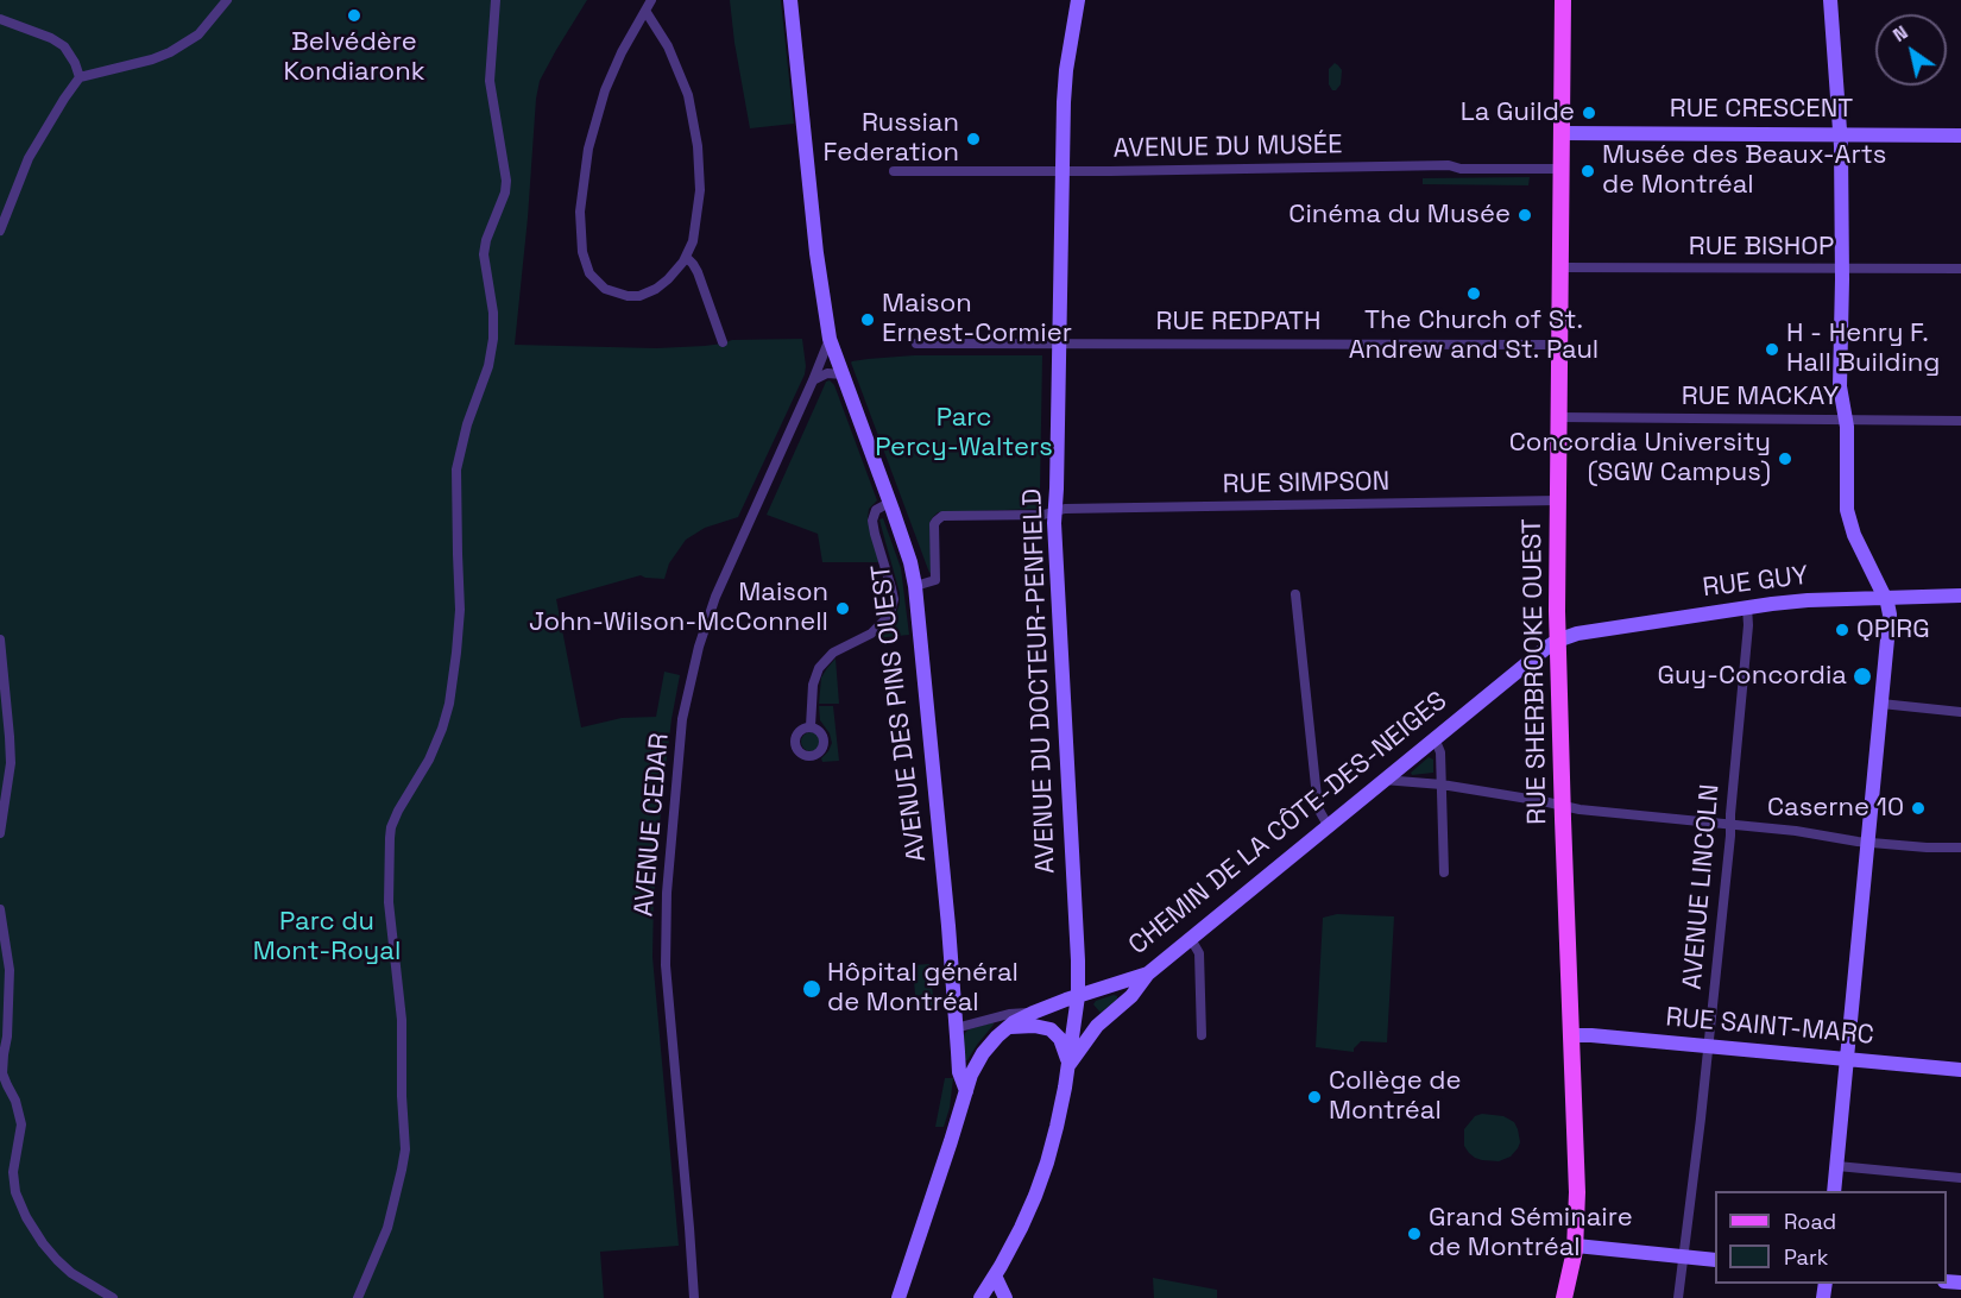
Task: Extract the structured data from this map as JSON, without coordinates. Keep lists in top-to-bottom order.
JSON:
{
  "streets": {
    "main road": [
      "RUE CRESCENT",
      "RUE GUY",
      "RUE SHERBROOKE OUEST",
      "AVENUE DU DOCTEUR-PENFIELD",
      "AVENUE DES PINS OUEST",
      "CHEMIN DE LA CÔTE-DES-NEIGES",
      "RUE SAINT-MARC"
    ],
    "street": [
      "AVENUE DU MUSÉE",
      "RUE BISHOP",
      "RUE REDPATH",
      "RUE MACKAY",
      "RUE SIMPSON",
      "AVENUE CEDAR",
      "AVENUE LINCOLN"
    ]
  },
  "crossings": [
    ["RUE CRESCENT", "RUE SHERBROOKE OUEST"],
    ["AVENUE DU MUSÉE", "RUE SHERBROOKE OUEST"],
    ["AVENUE DU MUSÉE", "AVENUE DU DOCTEUR-PENFIELD"],
    ["RUE BISHOP", "RUE SHERBROOKE OUEST"],
    ["RUE REDPATH", "RUE SHERBROOKE OUEST"],
    ["RUE REDPATH", "AVENUE DU DOCTEUR-PENFIELD"],
    ["RUE MACKAY", "RUE SHERBROOKE OUEST"],
    ["RUE SIMPSON", "RUE SHERBROOKE OUEST"],
    ["RUE SIMPSON", "AVENUE DU DOCTEUR-PENFIELD"],
    ["RUE SIMPSON", "AVENUE DES PINS OUEST"],
    ["RUE GUY", "RUE SHERBROOKE OUEST"],
    ["RUE GUY", "CHEMIN DE LA CÔTE-DES-NEIGES"],
    ["RUE GUY", "AVENUE LINCOLN"],
    ["RUE SHERBROOKE OUEST", "CHEMIN DE LA CÔTE-DES-NEIGES"],
    ["RUE SHERBROOKE OUEST", "RUE SAINT-MARC"],
    ["AVENUE DU DOCTEUR-PENFIELD", "CHEMIN DE LA CÔTE-DES-NEIGES"],
    ["AVENUE DES PINS OUEST", "CHEMIN DE LA CÔTE-DES-NEIGES"],
    ["AVENUE DES PINS OUEST", "AVENUE CEDAR"],
    ["AVENUE LINCOLN", "RUE SAINT-MARC"]
  ],
  "parks": ["Parc Percy-Walters", "Parc du Mont-Royal"],
  "places": [
    "Belvédère Kondiaronk",
    "La Guilde",
    "Russian Federation",
    "Musée des Beaux-Arts de Montréal",
    "Cinéma du Musée",
    "The Church of St. Andrew and St. Paul",
    "Maison Ernest-Cormier",
    "H - Henry F. Hall Building",
    "Concordia University (SGW Campus)",
    "Maison John-Wilson-McConnell",
    "QPIRG",
    "Guy-Concordia",
    "Caserne 10",
    "Hôpital général de Montréal",
    "Collège de Montréal",
    "Grand Séminaire de Montréal"
  ],
  "legend": ["Road", "Park"],
  "north": "top left"
}
